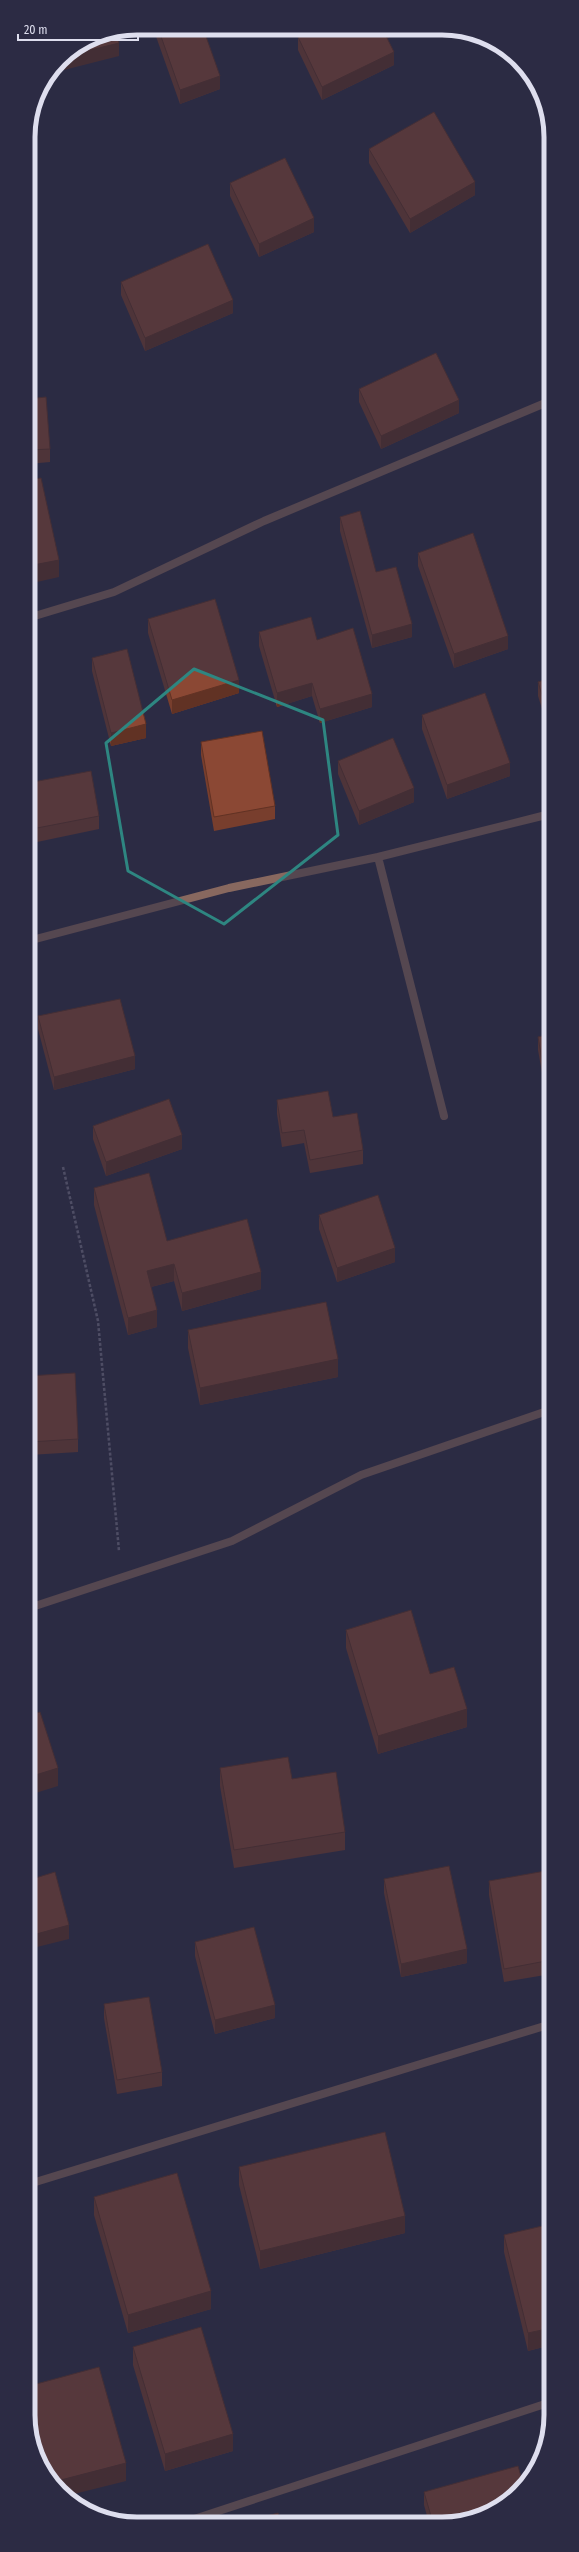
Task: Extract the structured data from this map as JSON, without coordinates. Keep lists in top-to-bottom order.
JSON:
{
  "scale_bar": "20 m"
}
